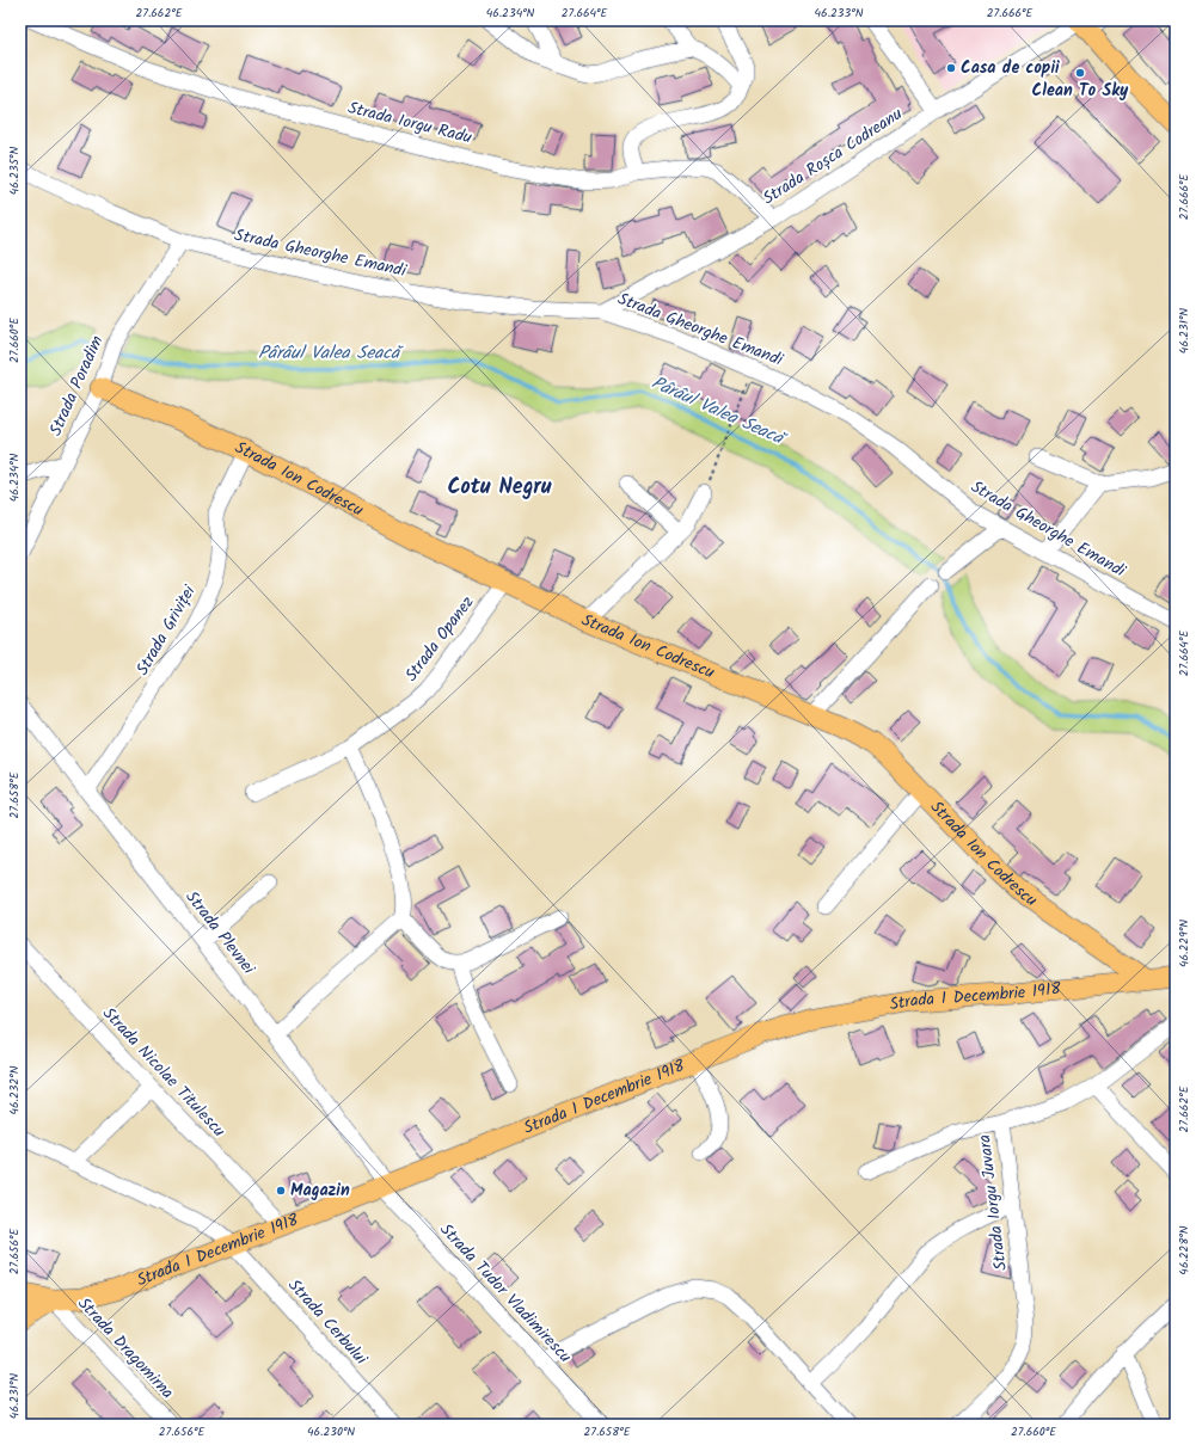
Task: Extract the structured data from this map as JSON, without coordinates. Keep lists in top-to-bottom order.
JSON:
{
  "streets": {
    "main road": ["Strada Ion Codrescu", "Strada 1 Decembrie 1918"],
    "street": [
      "Strada Iorgu Radu",
      "Strada Roșca Codreanu",
      "Strada Gheorghe Emandi",
      "Strada Poradim",
      "Strada Griviței",
      "Strada Opanez",
      "Strada Plevnei",
      "Strada Nicolae Titulescu",
      "Strada Iorgu Juvara",
      "Strada Tudor Vladimirescu",
      "Strada Cerbului",
      "Strada Dragomirna"
    ]
  },
  "crossings": [
    ["Strada Iorgu Radu", "Strada Roșca Codreanu"],
    ["Strada Roșca Codreanu", "Strada Gheorghe Emandi"],
    ["Strada Gheorghe Emandi", "Strada Poradim"],
    ["Strada Poradim", "Strada Ion Codrescu"],
    ["Strada Ion Codrescu", "Strada Griviței"],
    ["Strada Ion Codrescu", "Strada Opanez"],
    ["Strada Ion Codrescu", "Strada 1 Decembrie 1918"],
    ["Strada Griviței", "Strada Plevnei"],
    ["Strada Plevnei", "Strada 1 Decembrie 1918"],
    ["Strada Plevnei", "Strada Tudor Vladimirescu"],
    ["Strada 1 Decembrie 1918", "Strada Nicolae Titulescu"],
    ["Strada 1 Decembrie 1918", "Strada Tudor Vladimirescu"],
    ["Strada 1 Decembrie 1918", "Strada Cerbului"],
    ["Strada 1 Decembrie 1918", "Strada Dragomirna"]
  ],
  "districts": ["Cotu Negru"],
  "water": ["Pârâul Valea Seacă"],
  "places": ["Casa de copii", "Clean To Sky", "Magazin"],
  "coordinates": [
    "27.662°E",
    "46.234°N",
    "27.664°E",
    "46.233°N",
    "27.666°E",
    "46.235°N",
    "46.231°N",
    "27.660°E",
    "27.658°E",
    "46.229°N",
    "46.232°N",
    "46.228°N",
    "27.656°E",
    "46.230°N"
  ]
}
